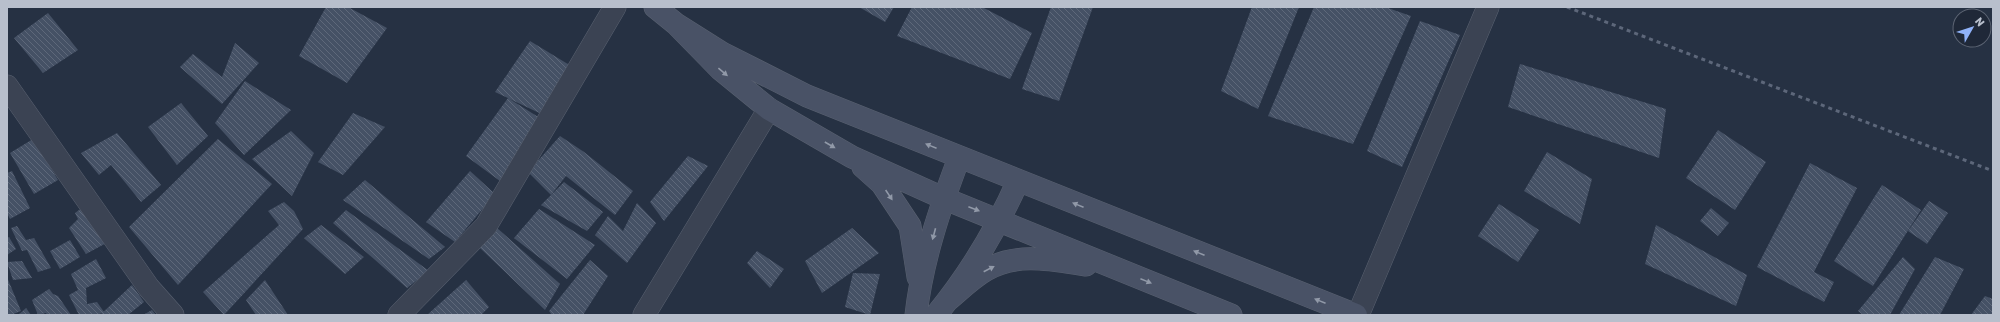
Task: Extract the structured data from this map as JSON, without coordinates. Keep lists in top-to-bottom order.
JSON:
{
  "north": "top right"
}
